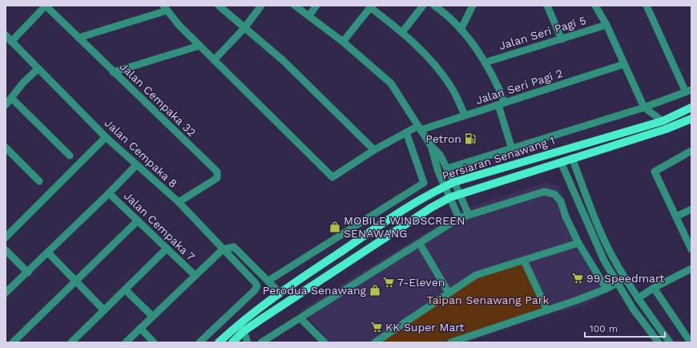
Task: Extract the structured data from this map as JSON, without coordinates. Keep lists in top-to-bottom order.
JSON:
{
  "streets": {
    "main road": ["Persiaran Senawang 1"],
    "street": [
      "Jalan Seri Pagi 5",
      "Jalan Seri Pagi 2",
      "Jalan Cempaka 32",
      "Jalan Cempaka 8",
      "Jalan Cempaka 7"
    ]
  },
  "crossings": [
    ["Jalan Cempaka 32", "Jalan Cempaka 8"]
  ],
  "parks": ["Taipan Senawang Park"],
  "places": {
    "fuel station": ["Petron"],
    "shop": ["MOBILE WINDSCREEN SENAWANG", "Perodua Senawang"],
    "supermarket": ["99 Speedmart", "7-Eleven", "KK Super Mart"]
  },
  "scale_bar": "100 m"
}
